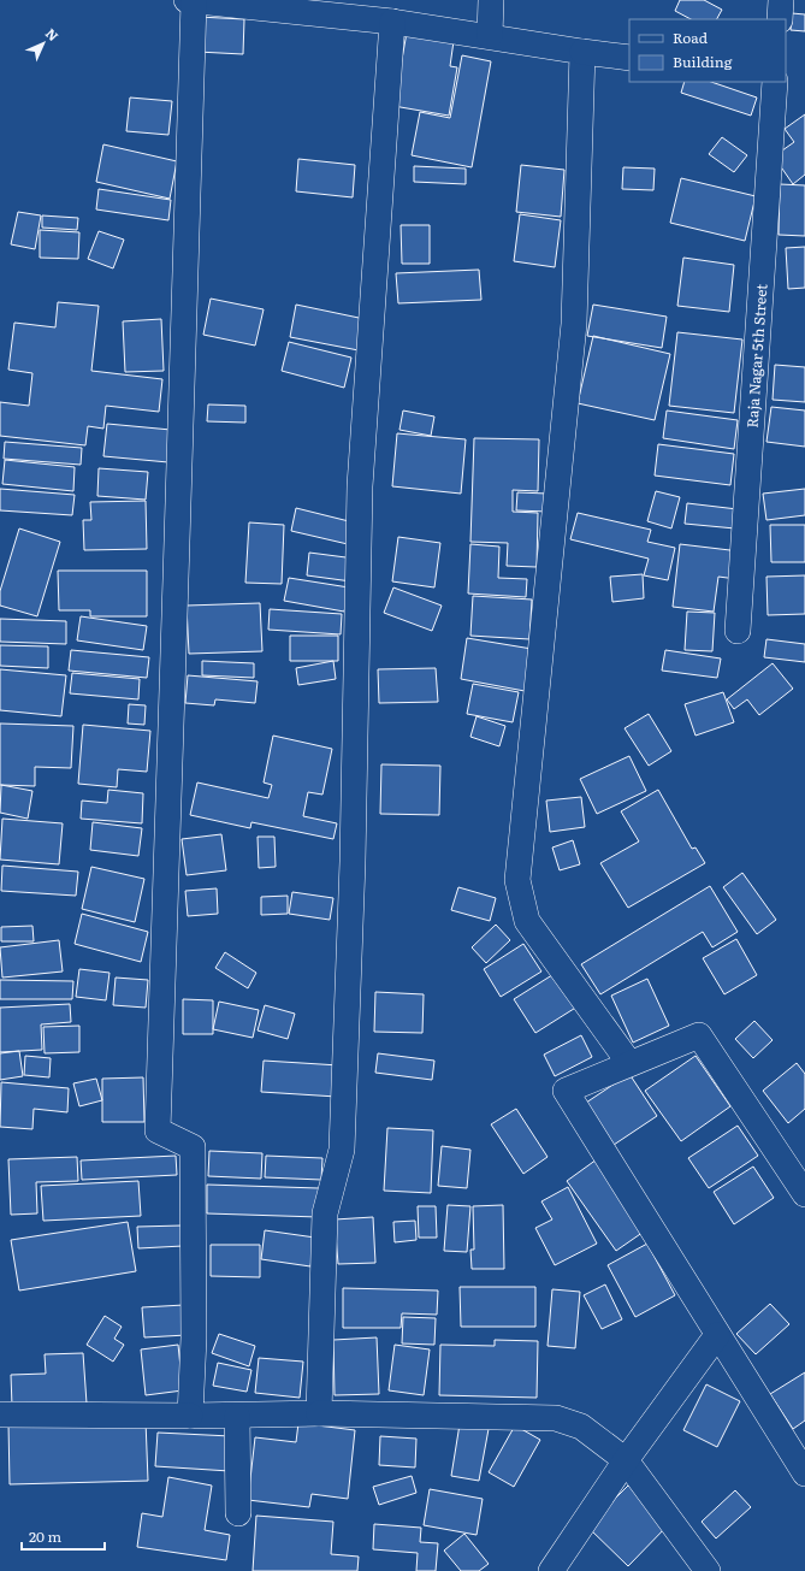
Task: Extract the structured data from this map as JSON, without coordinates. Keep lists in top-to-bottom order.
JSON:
{
  "streets": {
    "street": ["Raja Nagar 5th Street"]
  },
  "legend": ["Road", "Building"],
  "scale_bar": "20 m",
  "north": "top right"
}
